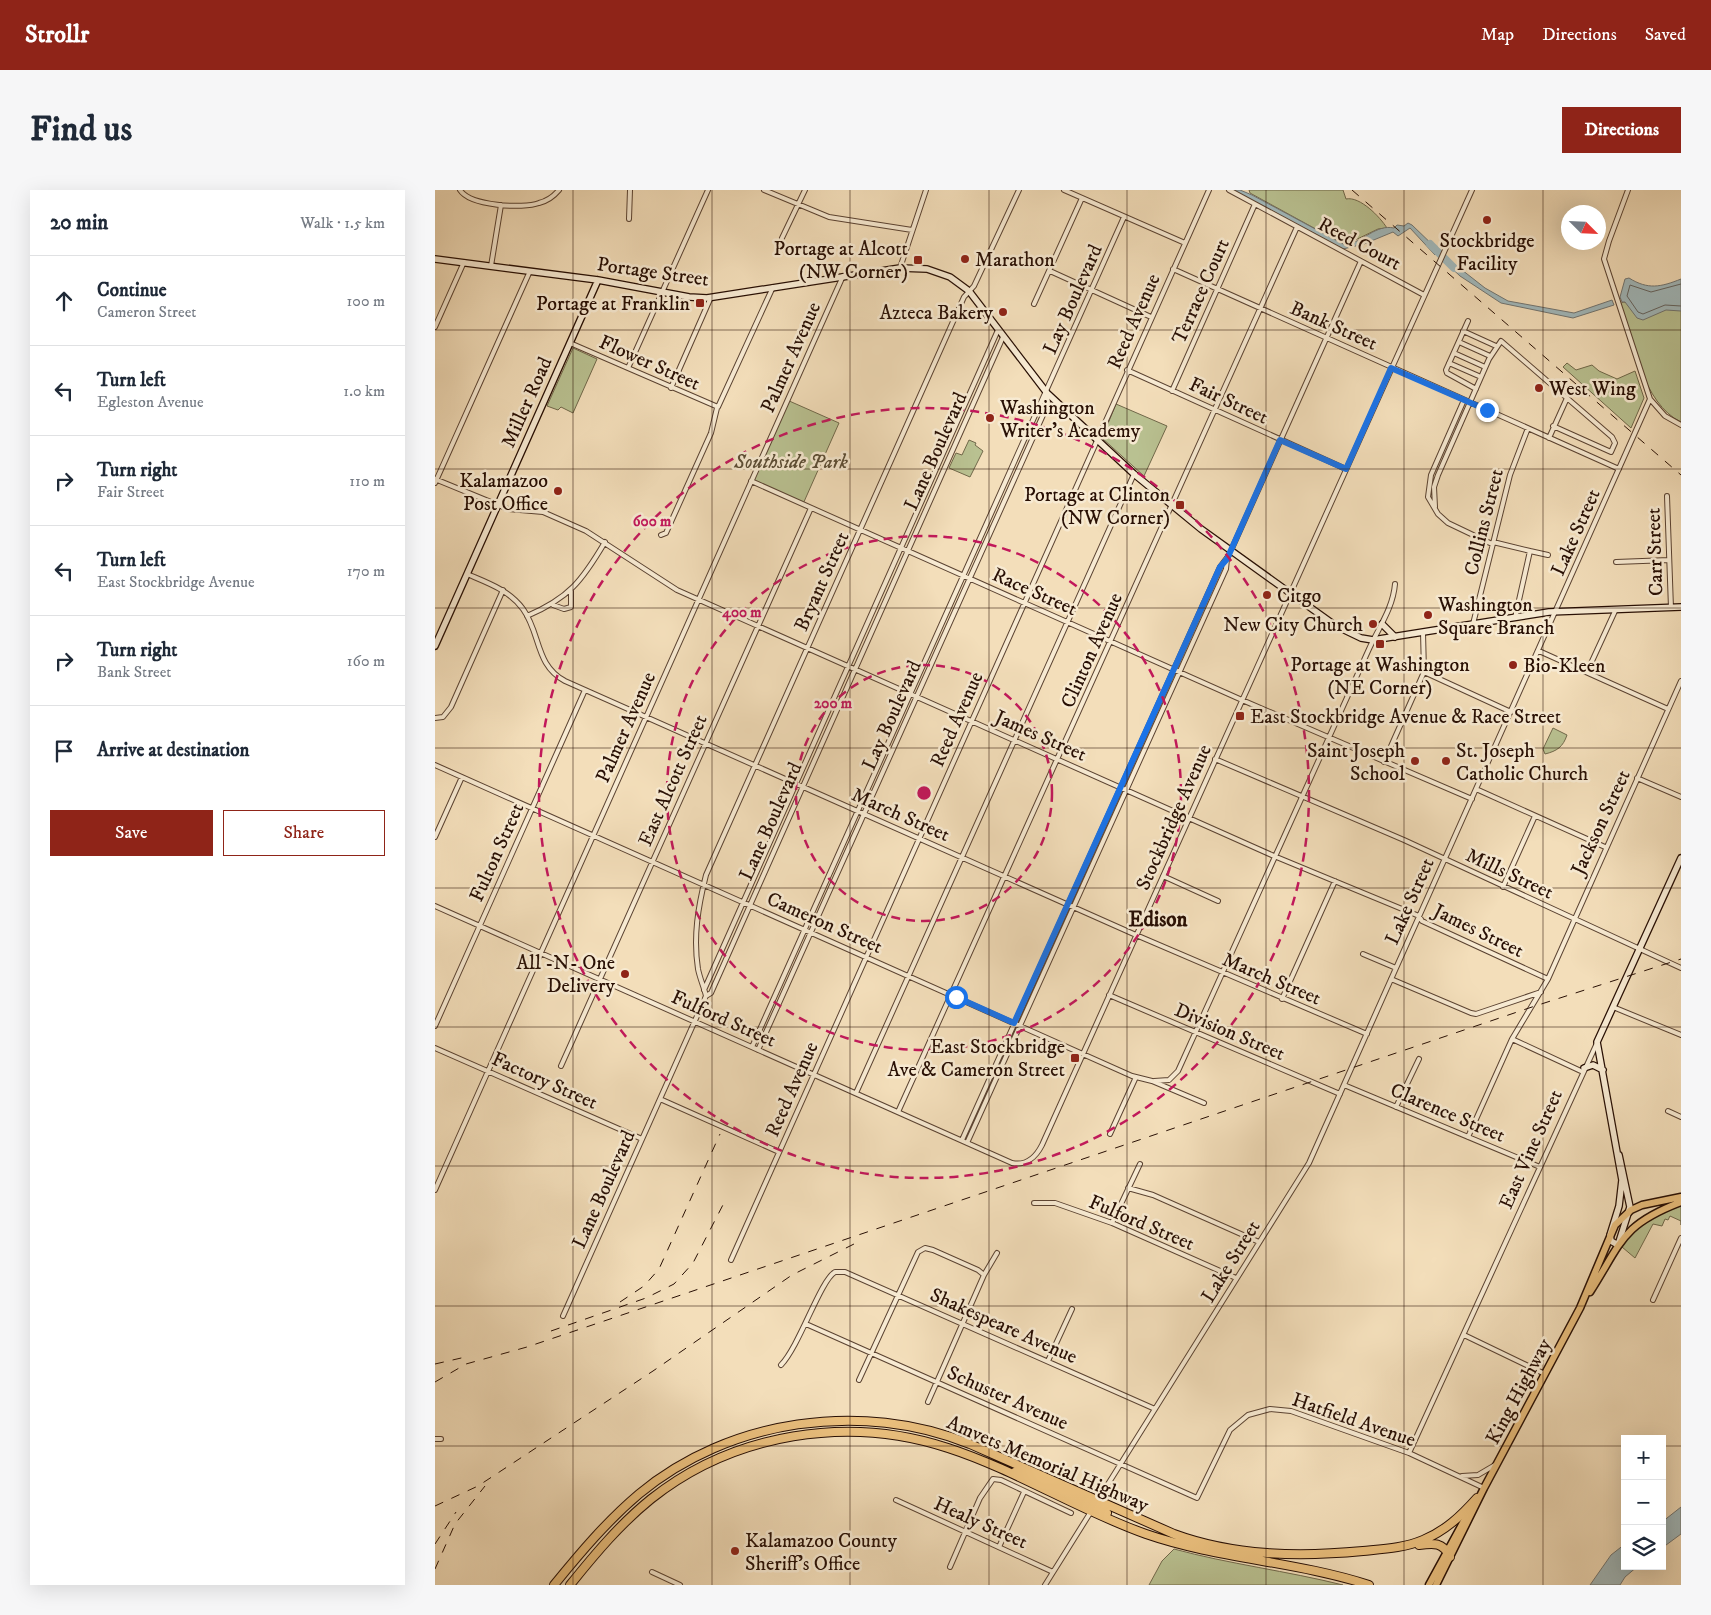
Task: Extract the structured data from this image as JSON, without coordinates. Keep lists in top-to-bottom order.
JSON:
{
  "streets": {
    "highway": ["Amvets Memorial Highway"],
    "main road": [
      "Portage Street",
      "Miller Road",
      "East Vine Street",
      "King Highway"
    ],
    "street": [
      "Reed Court",
      "Terrace Court",
      "Lay Boulevard",
      "Reed Avenue",
      "Bank Street",
      "Palmer Avenue",
      "Flower Street",
      "Fair Street",
      "Lane Boulevard",
      "Collins Street",
      "Lake Street",
      "Carr Street",
      "Bryant Street",
      "Race Street",
      "Clinton Avenue",
      "James Street",
      "East Alcott Street",
      "March Street",
      "Stockbridge Avenue",
      "Jackson Street",
      "Fulton Street",
      "Mills Street",
      "Cameron Street",
      "Fulford Street",
      "Division Street",
      "Factory Street",
      "Clarence Street",
      "Shakespeare Avenue",
      "Schuster Avenue",
      "Hatfield Avenue",
      "Healy Street"
    ]
  },
  "crossings": [
    ["Reed Court", "Terrace Court"],
    ["Reed Court", "Clinton Avenue"],
    ["Reed Court", "Stockbridge Avenue"],
    ["Portage Street", "Lay Boulevard"],
    ["Portage Street", "Reed Avenue"],
    ["Portage Street", "Palmer Avenue"],
    ["Portage Street", "Miller Road"],
    ["Portage Street", "Lane Boulevard"],
    ["Portage Street", "Collins Street"],
    ["Portage Street", "Lake Street"],
    ["Portage Street", "Carr Street"],
    ["Portage Street", "Bryant Street"],
    ["Portage Street", "Clinton Avenue"],
    ["Portage Street", "Stockbridge Avenue"],
    ["Terrace Court", "Bank Street"],
    ["Terrace Court", "Fair Street"],
    ["Lay Boulevard", "Race Street"],
    ["Lay Boulevard", "James Street"],
    ["Lay Boulevard", "March Street"],
    ["Lay Boulevard", "Cameron Street"],
    ["Lay Boulevard", "Fulford Street"],
    ["Reed Avenue", "Bank Street"],
    ["Reed Avenue", "Fair Street"],
    ["Reed Avenue", "Race Street"],
    ["Reed Avenue", "James Street"],
    ["Reed Avenue", "March Street"],
    ["Reed Avenue", "Cameron Street"],
    ["Reed Avenue", "Fulford Street"],
    ["Bank Street", "Collins Street"],
    ["Bank Street", "Lake Street"],
    ["Bank Street", "Clinton Avenue"],
    ["Bank Street", "Stockbridge Avenue"],
    ["Palmer Avenue", "Race Street"],
    ["Palmer Avenue", "James Street"],
    ["Palmer Avenue", "March Street"],
    ["Palmer Avenue", "Cameron Street"],
    ["Palmer Avenue", "Fulford Street"],
    ["Palmer Avenue", "Factory Street"],
    ["Flower Street", "Miller Road"],
    ["Fair Street", "Clinton Avenue"],
    ["Fair Street", "Stockbridge Avenue"],
    ["Miller Road", "James Street"],
    ["Miller Road", "March Street"],
    ["Lane Boulevard", "Bryant Street"],
    ["Lane Boulevard", "Race Street"],
    ["Lane Boulevard", "James Street"],
    ["Lane Boulevard", "March Street"],
    ["Lane Boulevard", "Cameron Street"],
    ["Lane Boulevard", "Fulford Street"],
    ["Lane Boulevard", "Factory Street"],
    ["Lake Street", "Race Street"],
    ["Lake Street", "James Street"],
    ["Lake Street", "March Street"],
    ["Lake Street", "Mills Street"],
    ["Lake Street", "Fulford Street"],
    ["Lake Street", "Division Street"],
    ["Lake Street", "Clarence Street"],
    ["Lake Street", "Shakespeare Avenue"],
    ["Lake Street", "Schuster Avenue"],
    ["Lake Street", "Amvets Memorial Highway"],
    ["Lake Street", "Healy Street"],
    ["Bryant Street", "Race Street"],
    ["Bryant Street", "James Street"],
    ["Bryant Street", "March Street"],
    ["Bryant Street", "Cameron Street"],
    ["Race Street", "Clinton Avenue"],
    ["Race Street", "East Alcott Street"],
    ["Race Street", "Stockbridge Avenue"],
    ["Clinton Avenue", "James Street"],
    ["Clinton Avenue", "March Street"],
    ["Clinton Avenue", "Cameron Street"],
    ["Clinton Avenue", "Fulford Street"],
    ["James Street", "East Alcott Street"],
    ["James Street", "Stockbridge Avenue"],
    ["James Street", "Jackson Street"],
    ["East Alcott Street", "March Street"],
    ["East Alcott Street", "Cameron Street"],
    ["East Alcott Street", "Fulford Street"],
    ["March Street", "Stockbridge Avenue"],
    ["March Street", "Fulton Street"],
    ["Stockbridge Avenue", "Mills Street"],
    ["Stockbridge Avenue", "Cameron Street"],
    ["Stockbridge Avenue", "Fulford Street"],
    ["Stockbridge Avenue", "Division Street"],
    ["Jackson Street", "Mills Street"],
    ["Jackson Street", "Clarence Street"],
    ["Fulton Street", "Cameron Street"],
    ["Fulton Street", "Fulford Street"],
    ["Mills Street", "East Vine Street"],
    ["Clarence Street", "East Vine Street"],
    ["East Vine Street", "Hatfield Avenue"],
    ["Shakespeare Avenue", "Schuster Avenue"],
    ["King Highway", "Hatfield Avenue"],
    ["King Highway", "Amvets Memorial Highway"],
    ["Schuster Avenue", "Hatfield Avenue"]
  ],
  "districts": ["Edison"],
  "parks": ["Southside Park"],
  "places": {
    "other": [
      "Stockbridge Facility",
      "Marathon",
      "Azteca Bakery",
      "West Wing",
      "Washington Writer's Academy",
      "Kalamazoo Post Office",
      "Citgo",
      "Washington Square Branch",
      "New City Church",
      "Bio-Kleen",
      "Saint Joseph School",
      "St. Joseph Catholic Church",
      "All -N- One Delivery",
      "Kalamazoo County Sheriff's Office"
    ],
    "transit": [
      "Portage at Alcott (NW Corner)",
      "Portage at Franklin",
      "Portage at Clinton (NW Corner)",
      "Portage at Washington (NE Corner)",
      "East Stockbridge Avenue & Race Street",
      "East Stockbridge Ave & Cameron Street"
    ]
  },
  "north": "bottom right",
  "page": {
    "header": "Strollr",
    "nav": ["Map", "Directions", "Saved"],
    "buttons": [
      "Directions",
      ["Save", "Share"]
    ],
    "title": "Find us",
    "heading": ["20 min", "Walk · 1.5 km"],
    "list": [
      ["Continue", "Cameron Street", "100 m"],
      ["Turn left", "Egleston Avenue", "1.0 km"],
      ["Turn right", "Fair Street", "110 m"],
      ["Turn left", "East Stockbridge Avenue", "170 m"],
      ["Turn right", "Bank Street", "160 m"],
      "Arrive at destination"
    ],
    "map_buttons": ["+", "−"]
  },
  "rings": ["600 m", "400 m", "200 m"]
}
